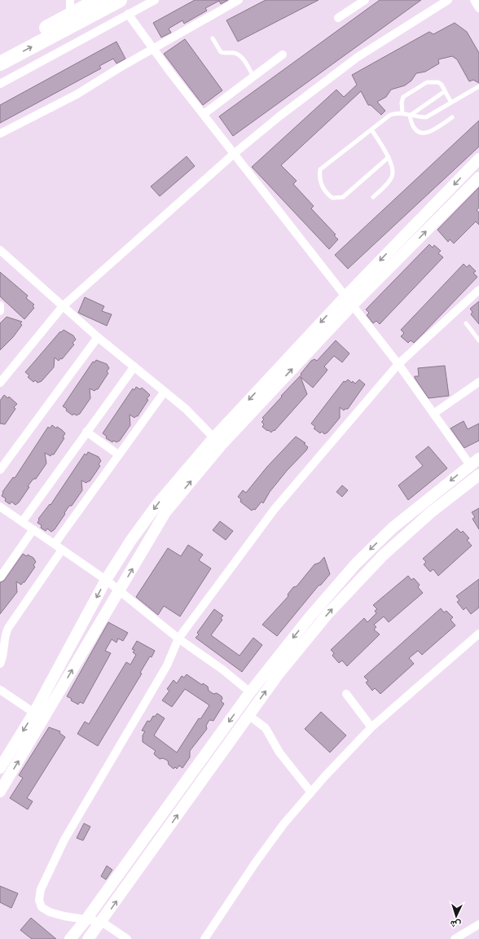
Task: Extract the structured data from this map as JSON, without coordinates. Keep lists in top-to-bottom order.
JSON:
{
  "north": "bottom"
}
